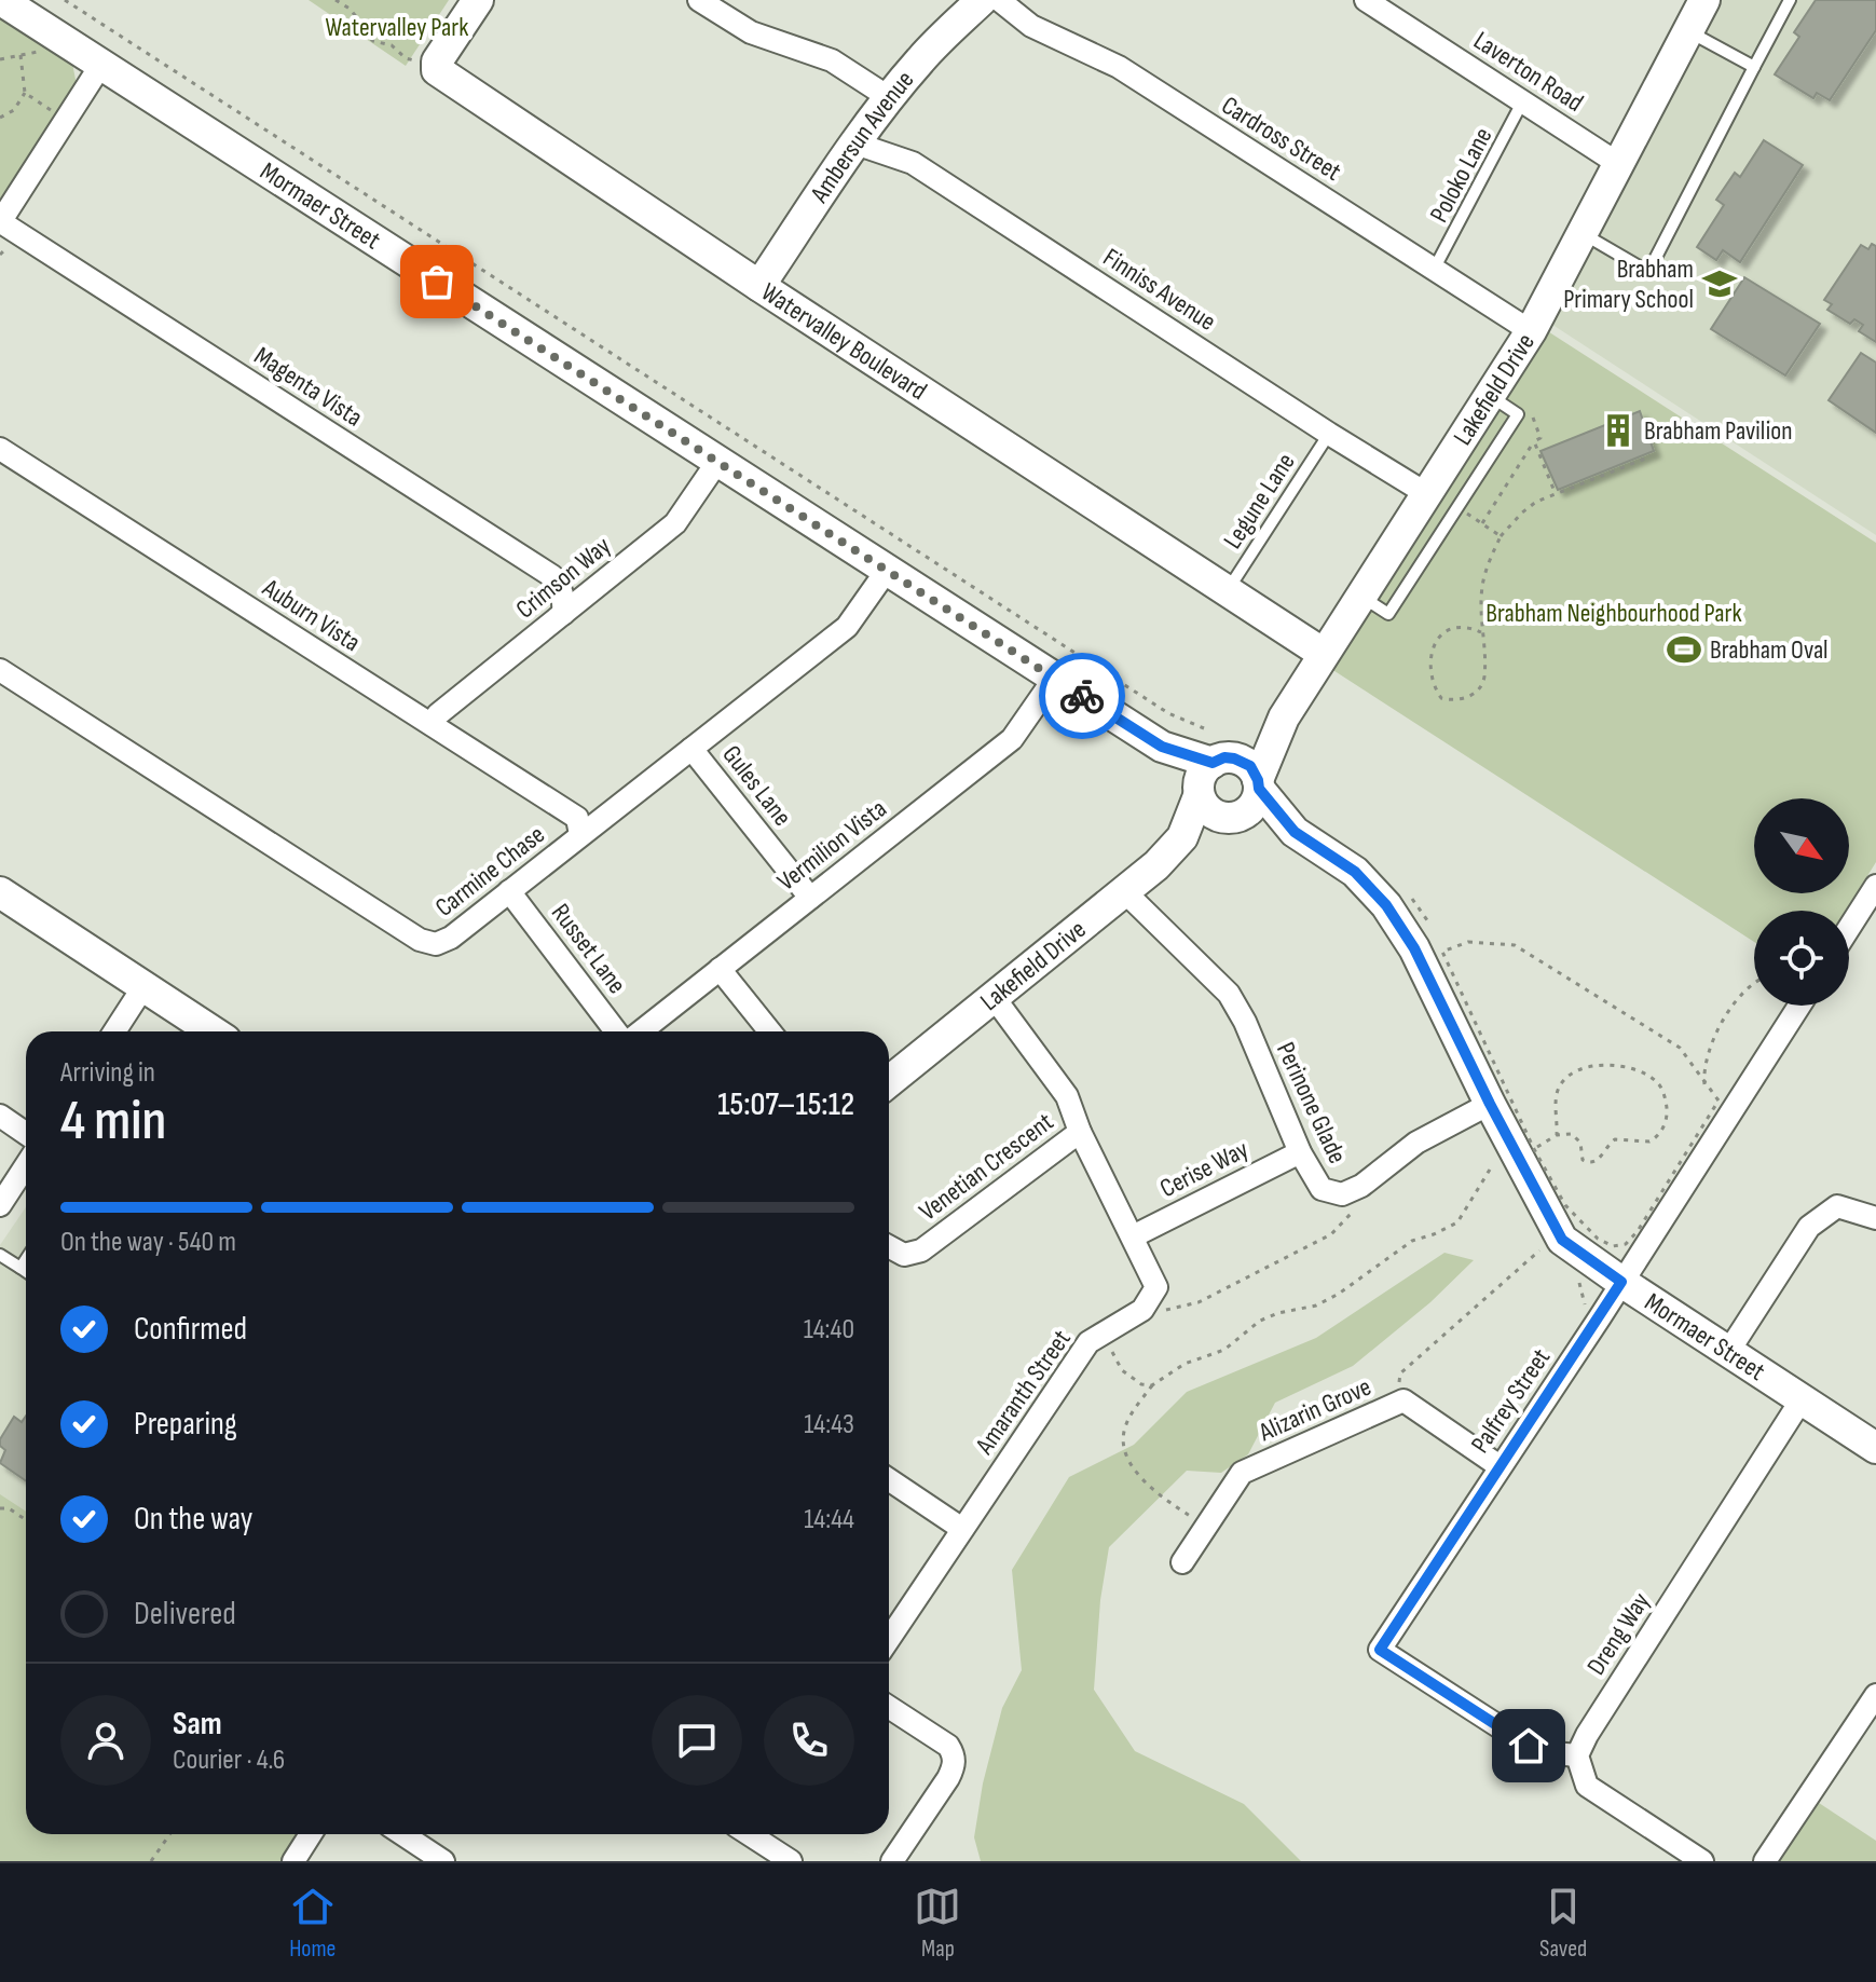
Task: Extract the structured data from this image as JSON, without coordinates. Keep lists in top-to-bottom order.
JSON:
{
  "streets": {
    "street": [
      "Laverton Road",
      "Ambersun Avenue",
      "Cardross Street",
      "Mormaer Street",
      "Finniss Avenue",
      "Watervalley Boulevard",
      "Magenta Vista",
      "Lakefield Drive",
      "Crimson Way",
      "Auburn Vista",
      "Gules Lane",
      "Vermilion Vista",
      "Carmine Chase",
      "Russet Lane",
      "Perinone Glade",
      "Venetian Crescent",
      "Cerise Way",
      "Amaranth Street",
      "Palfrey Street",
      "Alizarin Grove",
      "Dreng Way"
    ],
    "lane": ["Poloko Lane", "Legune Lane"]
  },
  "crossings": [
    ["Laverton Road", "Poloko Lane"],
    ["Laverton Road", "Lakefield Drive"],
    ["Ambersun Avenue", "Finniss Avenue"],
    ["Ambersun Avenue", "Watervalley Boulevard"],
    ["Cardross Street", "Poloko Lane"],
    ["Cardross Street", "Lakefield Drive"],
    ["Mormaer Street", "Lakefield Drive"],
    ["Mormaer Street", "Crimson Way"],
    ["Mormaer Street", "Vermilion Vista"],
    ["Mormaer Street", "Carmine Chase"],
    ["Mormaer Street", "Perinone Glade"],
    ["Mormaer Street", "Palfrey Street"],
    ["Mormaer Street", "Dreng Way"],
    ["Finniss Avenue", "Lakefield Drive"],
    ["Finniss Avenue", "Legune Lane"],
    ["Watervalley Boulevard", "Lakefield Drive"],
    ["Watervalley Boulevard", "Legune Lane"],
    ["Magenta Vista", "Crimson Way"],
    ["Lakefield Drive", "Perinone Glade"],
    ["Lakefield Drive", "Amaranth Street"],
    ["Crimson Way", "Auburn Vista"],
    ["Auburn Vista", "Carmine Chase"],
    ["Gules Lane", "Vermilion Vista"],
    ["Gules Lane", "Carmine Chase"],
    ["Carmine Chase", "Russet Lane"],
    ["Perinone Glade", "Cerise Way"],
    ["Venetian Crescent", "Amaranth Street"],
    ["Cerise Way", "Amaranth Street"],
    ["Palfrey Street", "Alizarin Grove"],
    ["Palfrey Street", "Dreng Way"]
  ],
  "parks": ["Watervalley Park", "Brabham Neighbourhood Park"],
  "places": {
    "school or university": ["Brabham Primary School"],
    "building": ["Brabham Pavilion"],
    "sports": ["Brabham Oval"]
  },
  "north": "bottom right",
  "page": {
    "heading": ["4 min", "Arriving in", "15:07–15:12"],
    "panel": ["Sam", "Courier · 4.6"],
    "bar": "On the way · 540 m",
    "list": [
      ["Confirmed", "14:40"],
      ["Preparing", "14:43"],
      ["On the way", "14:44"],
      "Delivered"
    ],
    "tabs": ["Home", "Map", "Saved"]
  }
}
